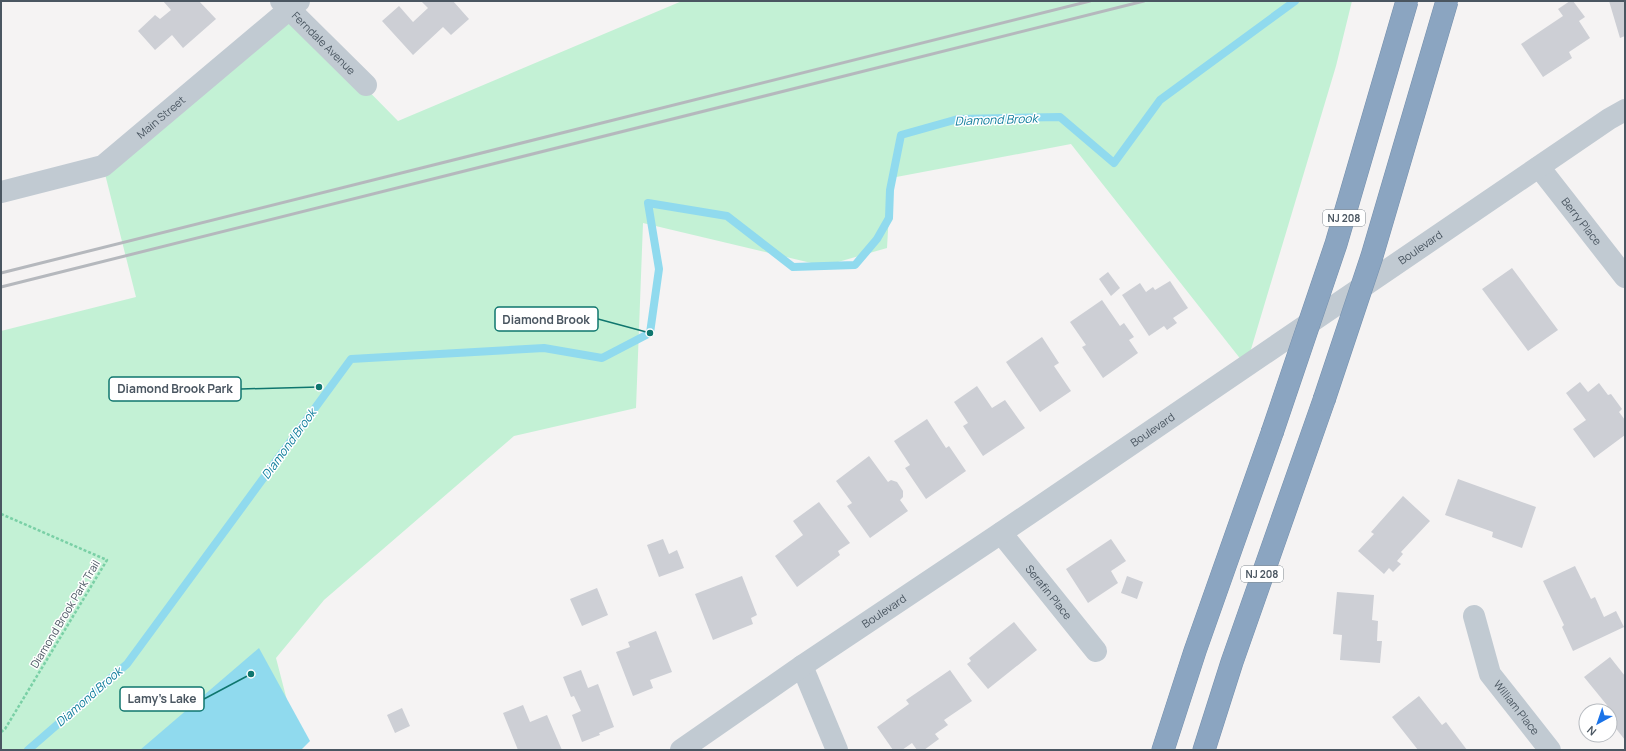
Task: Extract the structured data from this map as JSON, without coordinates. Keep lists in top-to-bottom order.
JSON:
{
  "streets": {
    "highway": ["NJ 208"],
    "street": [
      "Ferndale Avenue",
      "Main Street",
      "Berry Place",
      "Boulevard",
      "Serafin Place",
      "William Place"
    ],
    "path": ["Diamond Brook Park Trail"]
  },
  "crossings": [
    ["Ferndale Avenue", "Main Street"],
    ["Berry Place", "Boulevard"],
    ["Boulevard", "Serafin Place"]
  ],
  "water": ["Diamond Brook"],
  "places": ["Diamond Brook", "Diamond Brook Park", "Lamy's Lake"],
  "north": "bottom left"
}
